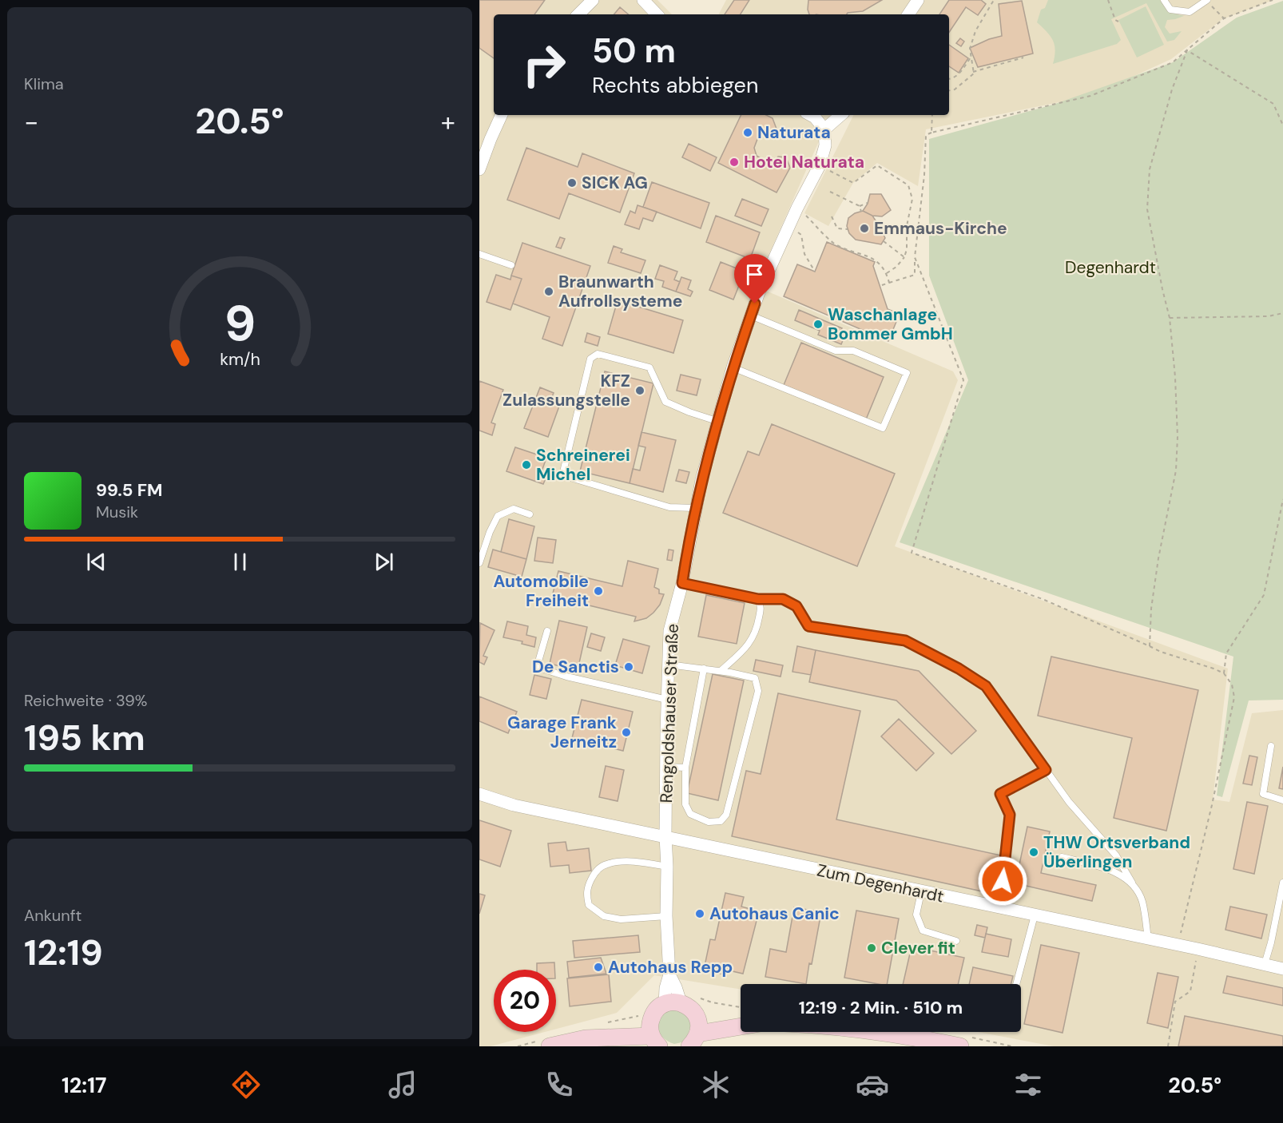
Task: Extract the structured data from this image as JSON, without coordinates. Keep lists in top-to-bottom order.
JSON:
{
  "streets": {
    "street": ["Rengoldshauser Straße", "Zum Degenhardt"]
  },
  "crossings": [
    ["Rengoldshauser Straße", "Zum Degenhardt"]
  ],
  "parks": ["Degenhardt"],
  "places": [
    "Naturata",
    "Hotel Naturata",
    "SICK AG",
    "Emmaus-Kirche",
    "Braunwarth Aufrollsysteme",
    "Waschanlage Bommer GmbH",
    "KFZ Zulassungstelle",
    "Schreinerei Michel",
    "Automobile Freiheit",
    "De Sanctis",
    "Garage Frank Jerneitz",
    "THW Ortsverband Überlingen",
    "Autohaus Canic",
    "Clever fit",
    "Autohaus Repp"
  ],
  "page": {
    "tile": [
      "Klima",
      ["Reichweite · 39%", "195 km"],
      ["Ankunft", "12:19"]
    ],
    "turn": ["50 m", "Rechts abbiegen"],
    "heat": ["−", "20.5°", "+"],
    "song": ["99.5 FM", "Musik"],
    "limit": "20",
    "trip": "12:19 · 2 Min. · 510 m",
    "tabs": ["12:17", "20.5°"],
    "gauge": ["9", "km/h"]
  }
}
